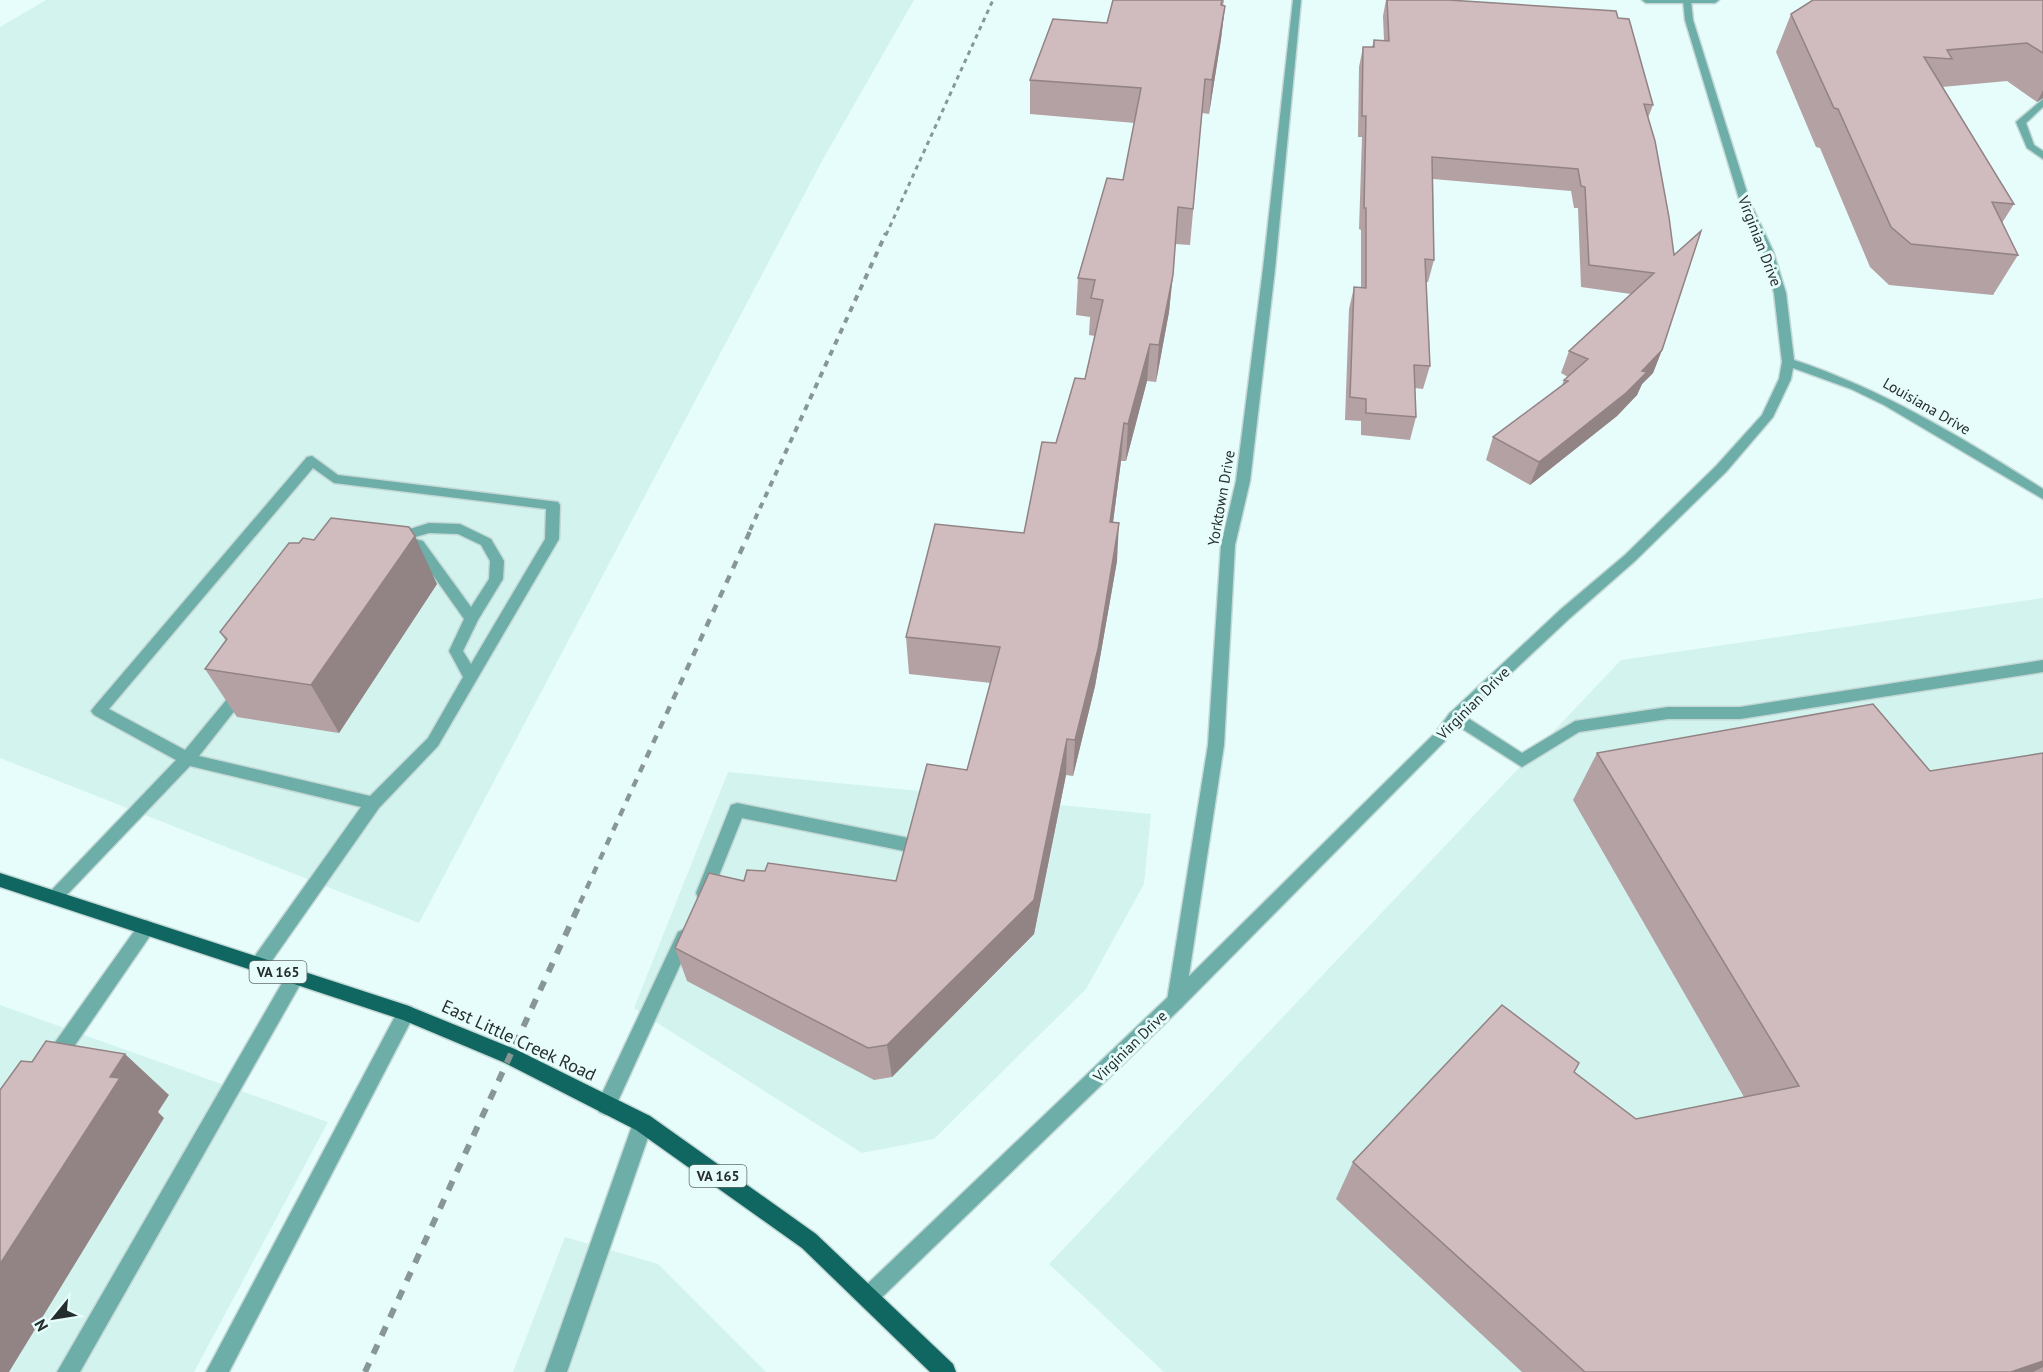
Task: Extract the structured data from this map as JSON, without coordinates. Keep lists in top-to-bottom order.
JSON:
{
  "streets": {
    "main road": ["VA 165", "East Little Creek Road"],
    "street": ["Virginian Drive", "Louisiana Drive", "Yorktown Drive"]
  },
  "crossings": [
    ["Virginian Drive", "Louisiana Drive"],
    ["Virginian Drive", "Yorktown Drive"],
    ["Virginian Drive", "East Little Creek Road"]
  ],
  "north": "bottom left"
}
